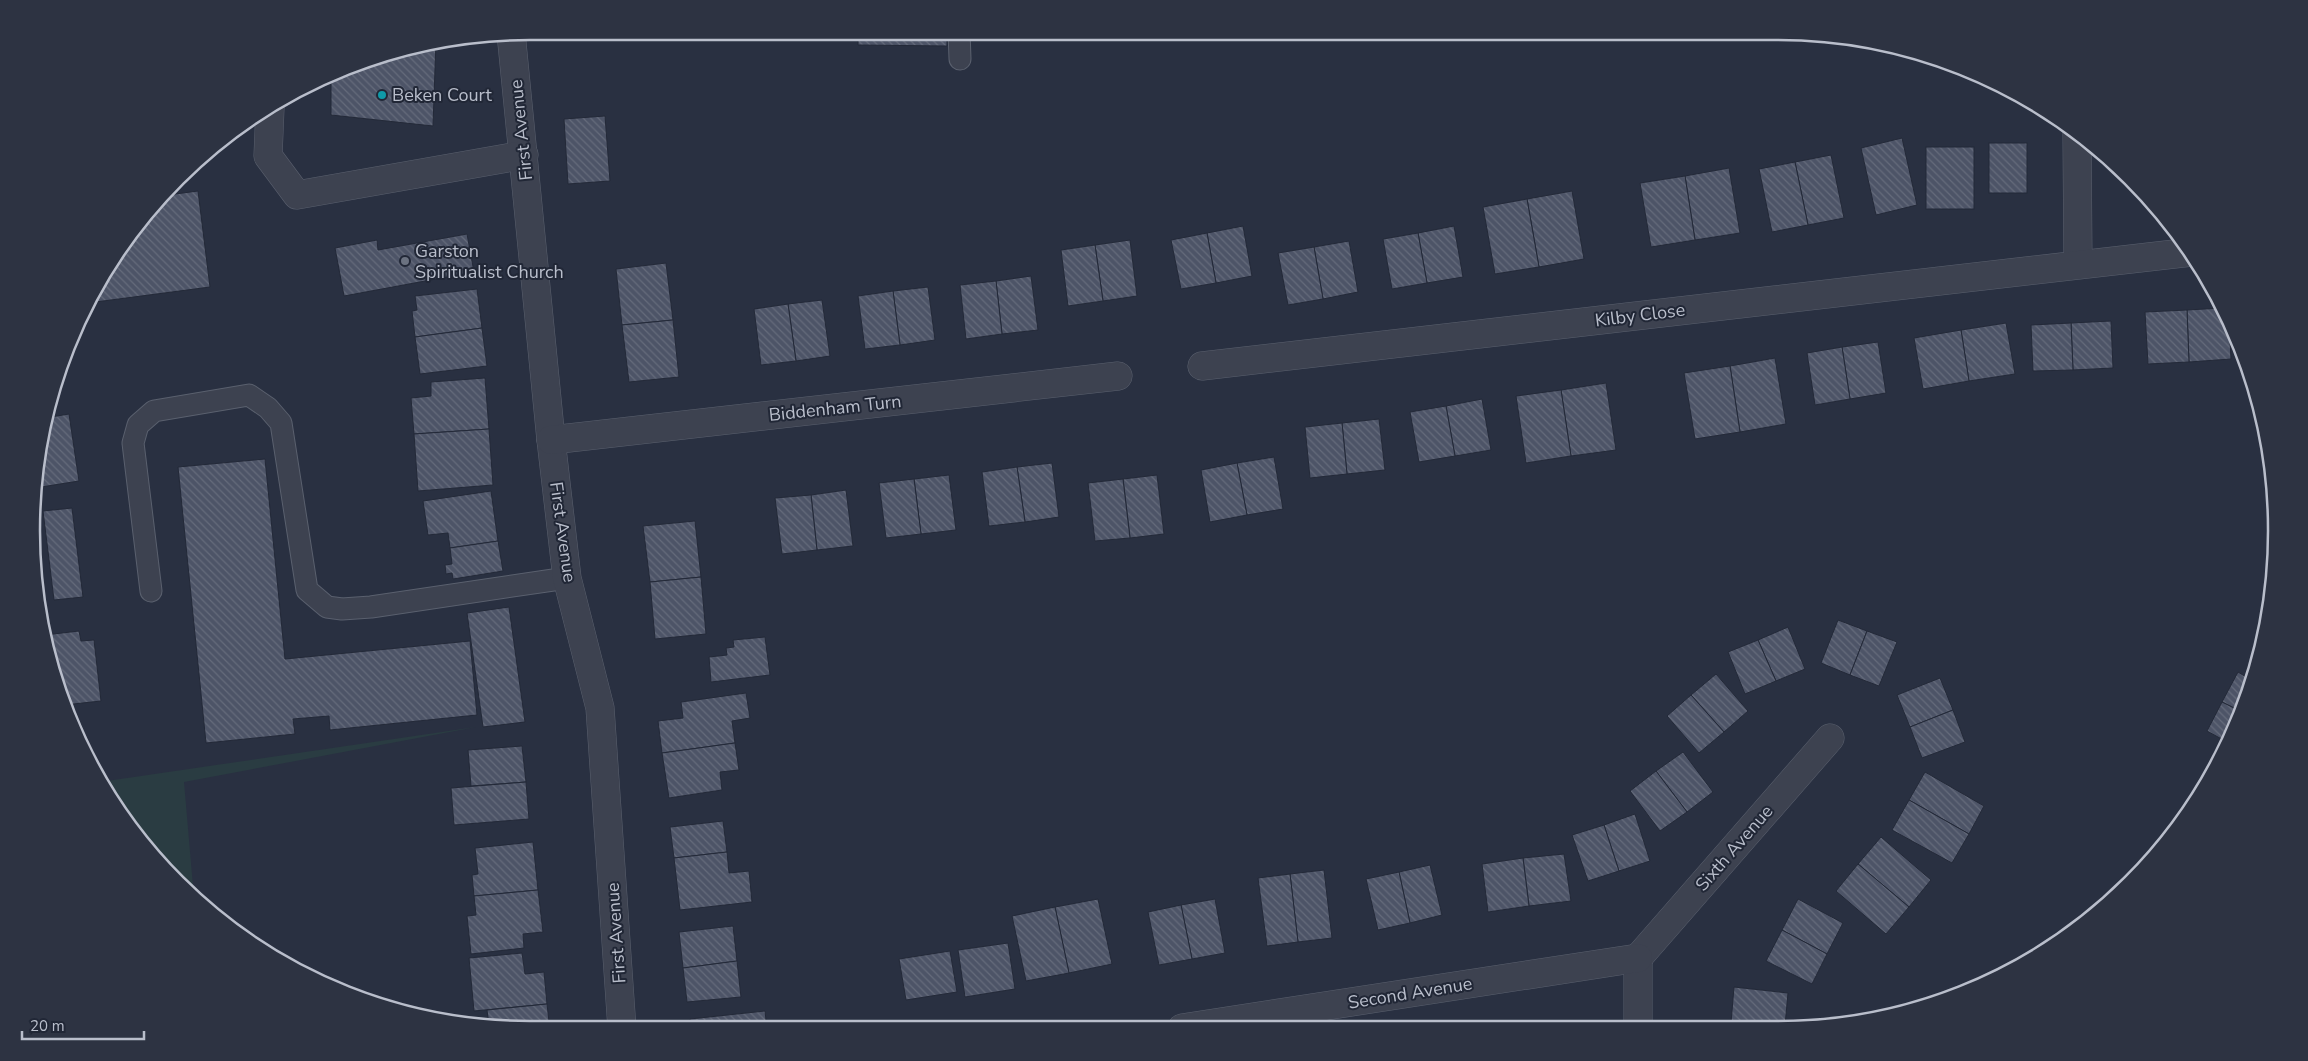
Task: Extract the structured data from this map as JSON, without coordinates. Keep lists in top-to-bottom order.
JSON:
{
  "streets": {
    "street": [
      "First Avenue",
      "Kilby Close",
      "Biddenham Turn",
      "Sixth Avenue",
      "Second Avenue"
    ]
  },
  "crossings": [
    ["First Avenue", "Biddenham Turn"],
    ["Sixth Avenue", "Second Avenue"]
  ],
  "places": ["Beken Court", "Garston Spiritualist Church"],
  "scale_bar": "20 m"
}
